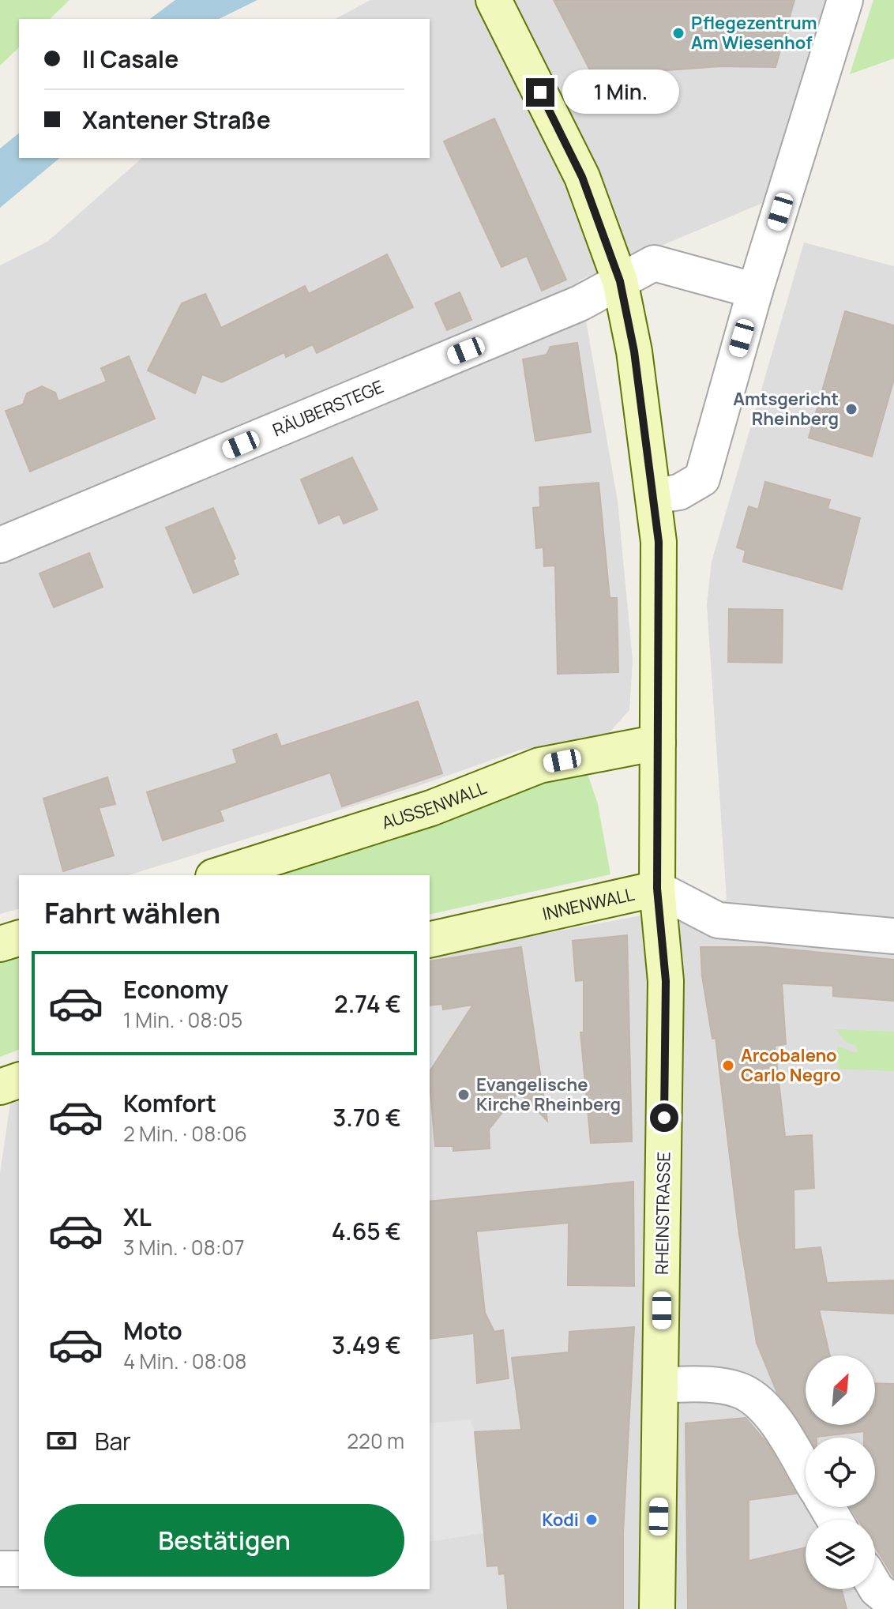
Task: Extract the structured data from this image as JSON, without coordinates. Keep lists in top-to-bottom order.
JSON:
{
  "streets": {
    "street": [
      "RÄUBERSTEGE",
      "AUSSENWALL",
      "INNENWALL",
      "RHEINSTRASSE"
    ]
  },
  "crossings": [
    ["RÄUBERSTEGE", "RHEINSTRASSE"],
    ["AUSSENWALL", "RHEINSTRASSE"],
    ["INNENWALL", "RHEINSTRASSE"]
  ],
  "places": [
    "Pflegezentrum Am Wiesenhof",
    "Amtsgericht Rheinberg",
    "Arcobaleno Carlo Negro",
    "Evangelische Kirche Rheinberg",
    "Kodi"
  ],
  "north": "top right",
  "page": {
    "banner": ["Il Casale", "Xantener Straße"],
    "bubble": "1 Min.",
    "heading": "Fahrt wählen",
    "list": [
      {
        "name": "Economy",
        "note": "1 Min. · 08:05",
        "value": "2.74 €"
      },
      {
        "name": "Komfort",
        "note": "2 Min. · 08:06",
        "value": "3.70 €"
      },
      {
        "name": "XL",
        "note": "3 Min. · 08:07",
        "value": "4.65 €"
      },
      {
        "name": "Moto",
        "note": "4 Min. · 08:08",
        "value": "3.49 €"
      }
    ],
    "pay": ["Bar", "220 m"],
    "buttons": "Bestätigen"
  }
}
